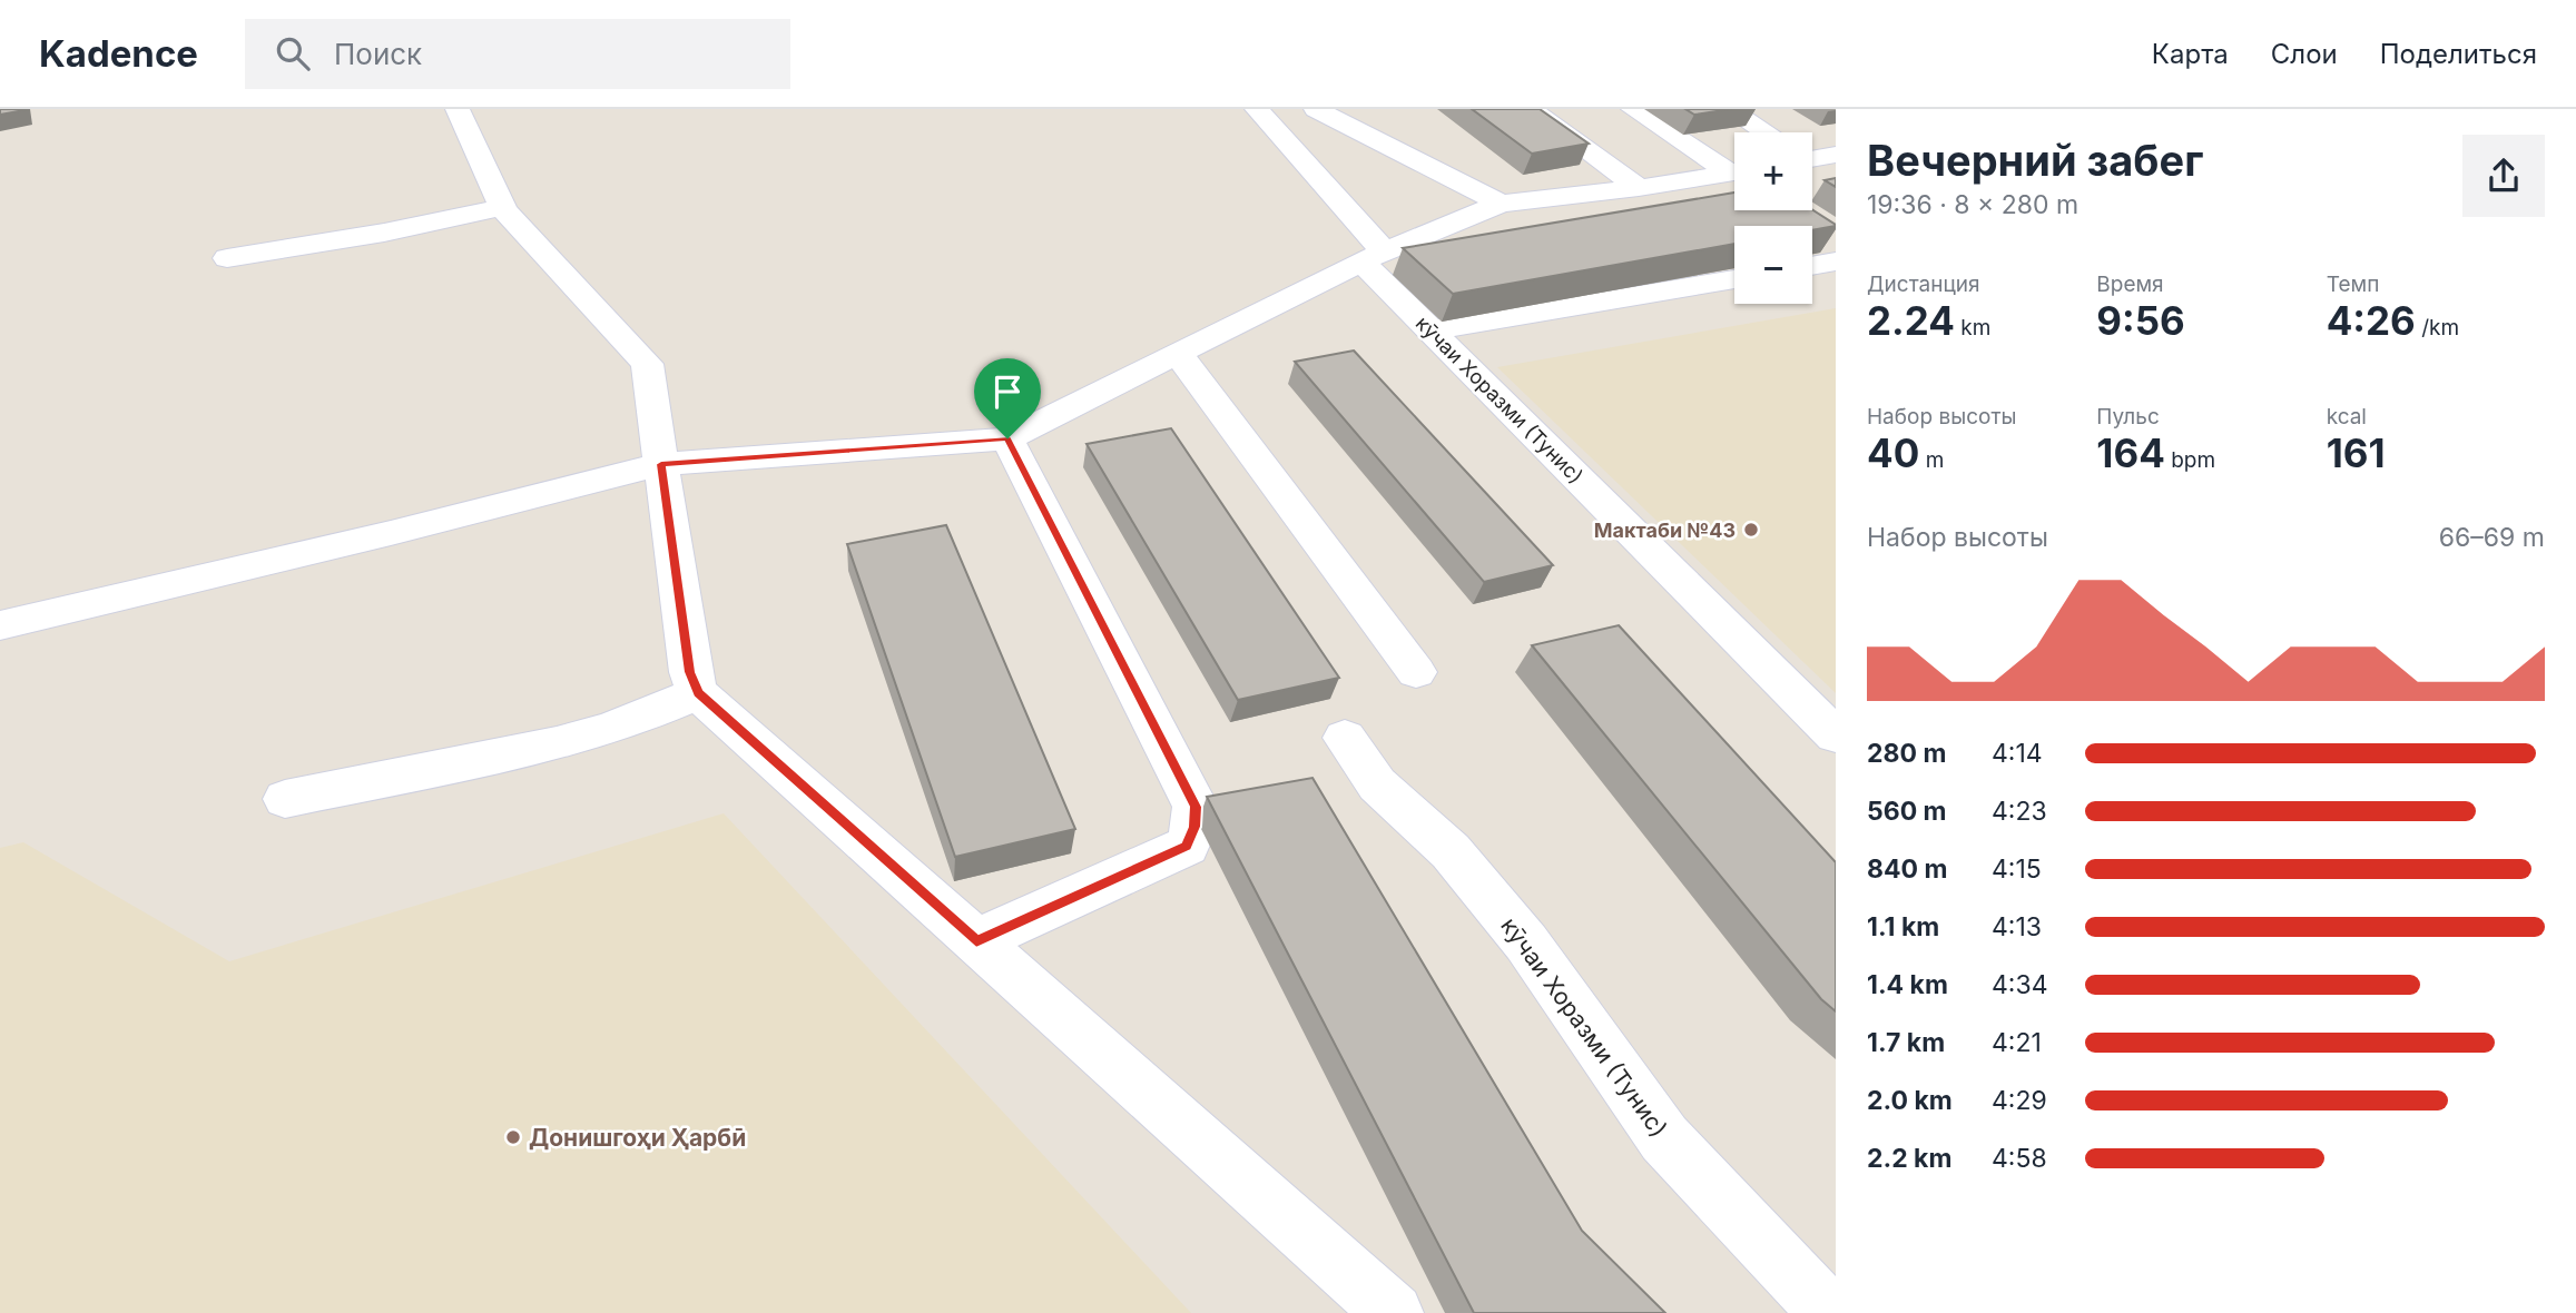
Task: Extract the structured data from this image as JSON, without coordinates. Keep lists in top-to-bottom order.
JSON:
{
  "streets": {
    "street": ["кӯчаи Хоразми (Тунис)"]
  },
  "places": ["Мактаби №43", "Донишгоҳи Ҳарбӣ"],
  "page": {
    "header": "Kadence",
    "search": "Поиск",
    "nav": ["Карта", "Слои", "Поделиться"],
    "heading": ["Вечерний забег", "19:36 · 8 × 280 m"],
    "map_buttons": ["+", "−"],
    "stats": [
      ["Дистанция", "2.24 km"],
      ["Время", "9:56"],
      ["Темп", "4:26 /km"],
      ["Набор высоты", "40 m"],
      ["Пульс", "164 bpm"],
      ["kcal", "161"]
    ],
    "chart": ["Набор высоты", "66–69 m"],
    "list": [
      {
        "name": "280 m",
        "note": "4:14"
      },
      {
        "name": "560 m",
        "note": "4:23"
      },
      {
        "name": "840 m",
        "note": "4:15"
      },
      {
        "name": "1.1 km",
        "note": "4:13"
      },
      {
        "name": "1.4 km",
        "note": "4:34"
      },
      {
        "name": "1.7 km",
        "note": "4:21"
      },
      {
        "name": "2.0 km",
        "note": "4:29"
      },
      {
        "name": "2.2 km",
        "note": "4:58"
      }
    ]
  }
}
